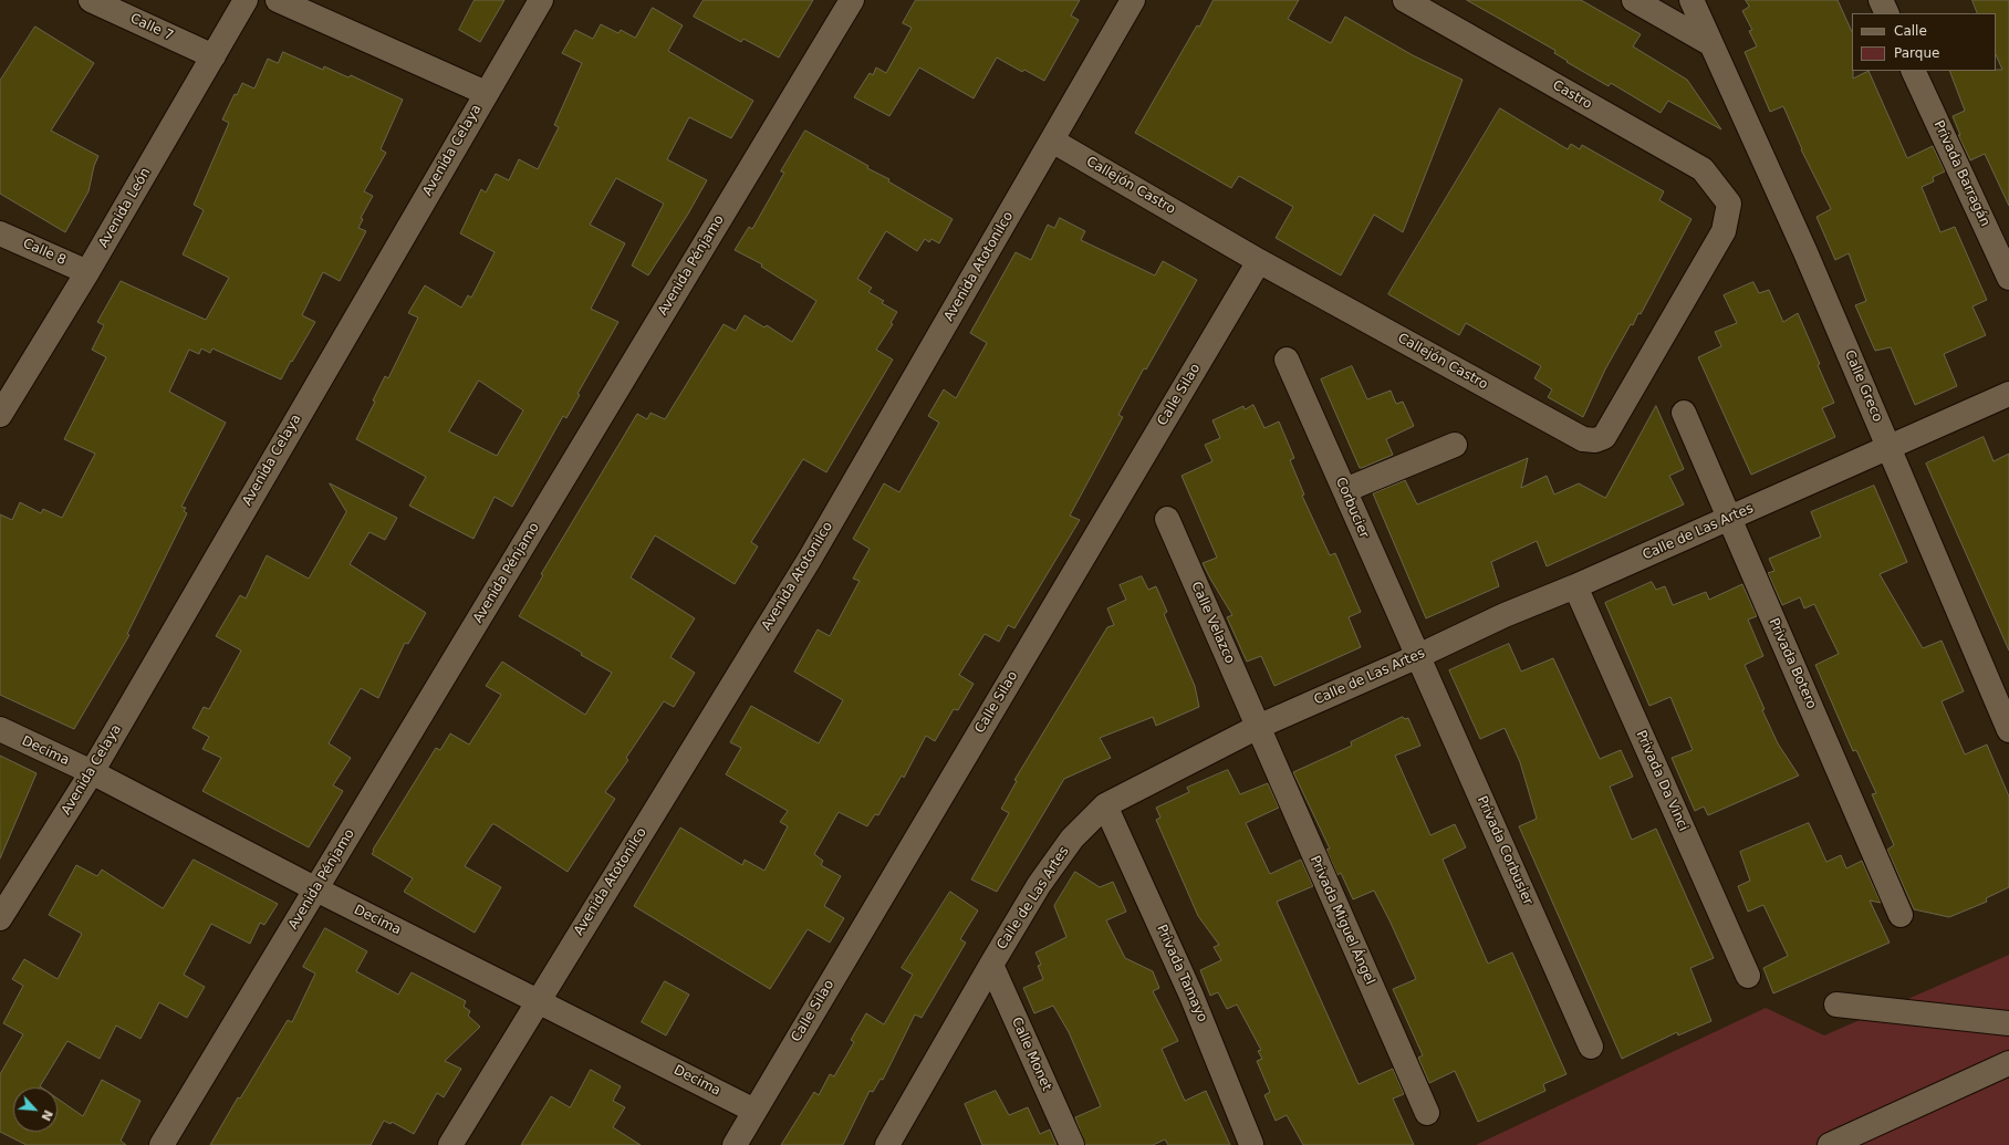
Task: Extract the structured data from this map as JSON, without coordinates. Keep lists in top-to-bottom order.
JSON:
{
  "streets": {
    "street": [
      "Calle 7",
      "Castro",
      "Avenida Celaya",
      "Privada Barragán",
      "Callejón Castro",
      "Avenida León",
      "Calle 8",
      "Avenida Pénjamo",
      "Avenida Atotonilco",
      "Calle Greco",
      "Calle Silao",
      "Corbucier",
      "Calle de Las Artes",
      "Calle Velazco",
      "Privada Botero",
      "Decima",
      "Privada Da Vinci",
      "Privada Corbusier",
      "Privada Miguel Ángel",
      "Privada Tamayo",
      "Calle Monet"
    ]
  },
  "crossings": [
    ["Calle 7", "Avenida León"],
    ["Castro", "Callejón Castro"],
    ["Avenida Celaya", "Decima"],
    ["Callejón Castro", "Avenida Atotonilco"],
    ["Callejón Castro", "Calle Silao"],
    ["Avenida León", "Calle 8"],
    ["Avenida Pénjamo", "Decima"],
    ["Avenida Atotonilco", "Decima"],
    ["Calle Greco", "Calle de Las Artes"],
    ["Calle Silao", "Decima"],
    ["Corbucier", "Calle de Las Artes"],
    ["Corbucier", "Privada Corbusier"],
    ["Calle de Las Artes", "Calle Velazco"],
    ["Calle de Las Artes", "Privada Botero"],
    ["Calle de Las Artes", "Privada Da Vinci"],
    ["Calle de Las Artes", "Privada Corbusier"],
    ["Calle de Las Artes", "Privada Miguel Ángel"],
    ["Calle de Las Artes", "Privada Tamayo"],
    ["Calle de Las Artes", "Calle Monet"],
    ["Calle Velazco", "Privada Miguel Ángel"]
  ],
  "legend": ["Calle", "Parque"],
  "north": "bottom right"
}
